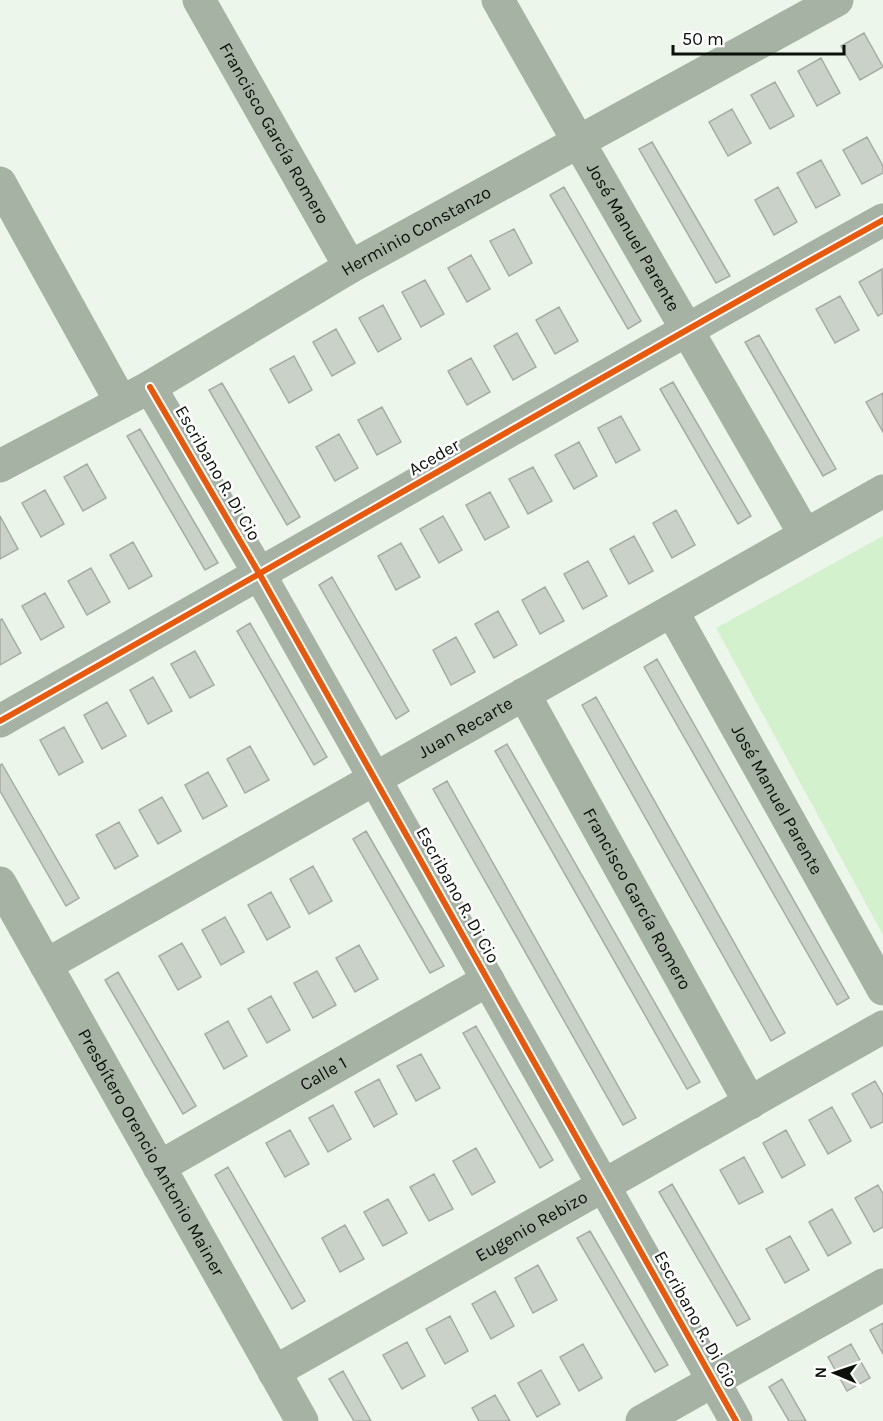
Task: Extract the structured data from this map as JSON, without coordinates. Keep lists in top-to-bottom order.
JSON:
{
  "streets": {
    "street": [
      "Francisco García Romero",
      "Herminio Constanzo",
      "José Manuel Parente",
      "Aceder",
      "Escribano R. Di Cio",
      "Juan Recarte",
      "Calle 1",
      "Presbítero Orencio Antonio Mainer",
      "Eugenio Rebizo"
    ]
  },
  "crossings": [
    ["Francisco García Romero", "Herminio Constanzo"],
    ["Francisco García Romero", "Juan Recarte"],
    ["Francisco García Romero", "Eugenio Rebizo"],
    ["Herminio Constanzo", "José Manuel Parente"],
    ["Herminio Constanzo", "Escribano R. Di Cio"],
    ["José Manuel Parente", "Aceder"],
    ["José Manuel Parente", "Juan Recarte"],
    ["Aceder", "Escribano R. Di Cio"],
    ["Escribano R. Di Cio", "Juan Recarte"],
    ["Escribano R. Di Cio", "Calle 1"],
    ["Escribano R. Di Cio", "Eugenio Rebizo"],
    ["Juan Recarte", "Presbítero Orencio Antonio Mainer"],
    ["Calle 1", "Presbítero Orencio Antonio Mainer"],
    ["Presbítero Orencio Antonio Mainer", "Eugenio Rebizo"]
  ],
  "scale_bar": "50 m",
  "north": "left"
}
